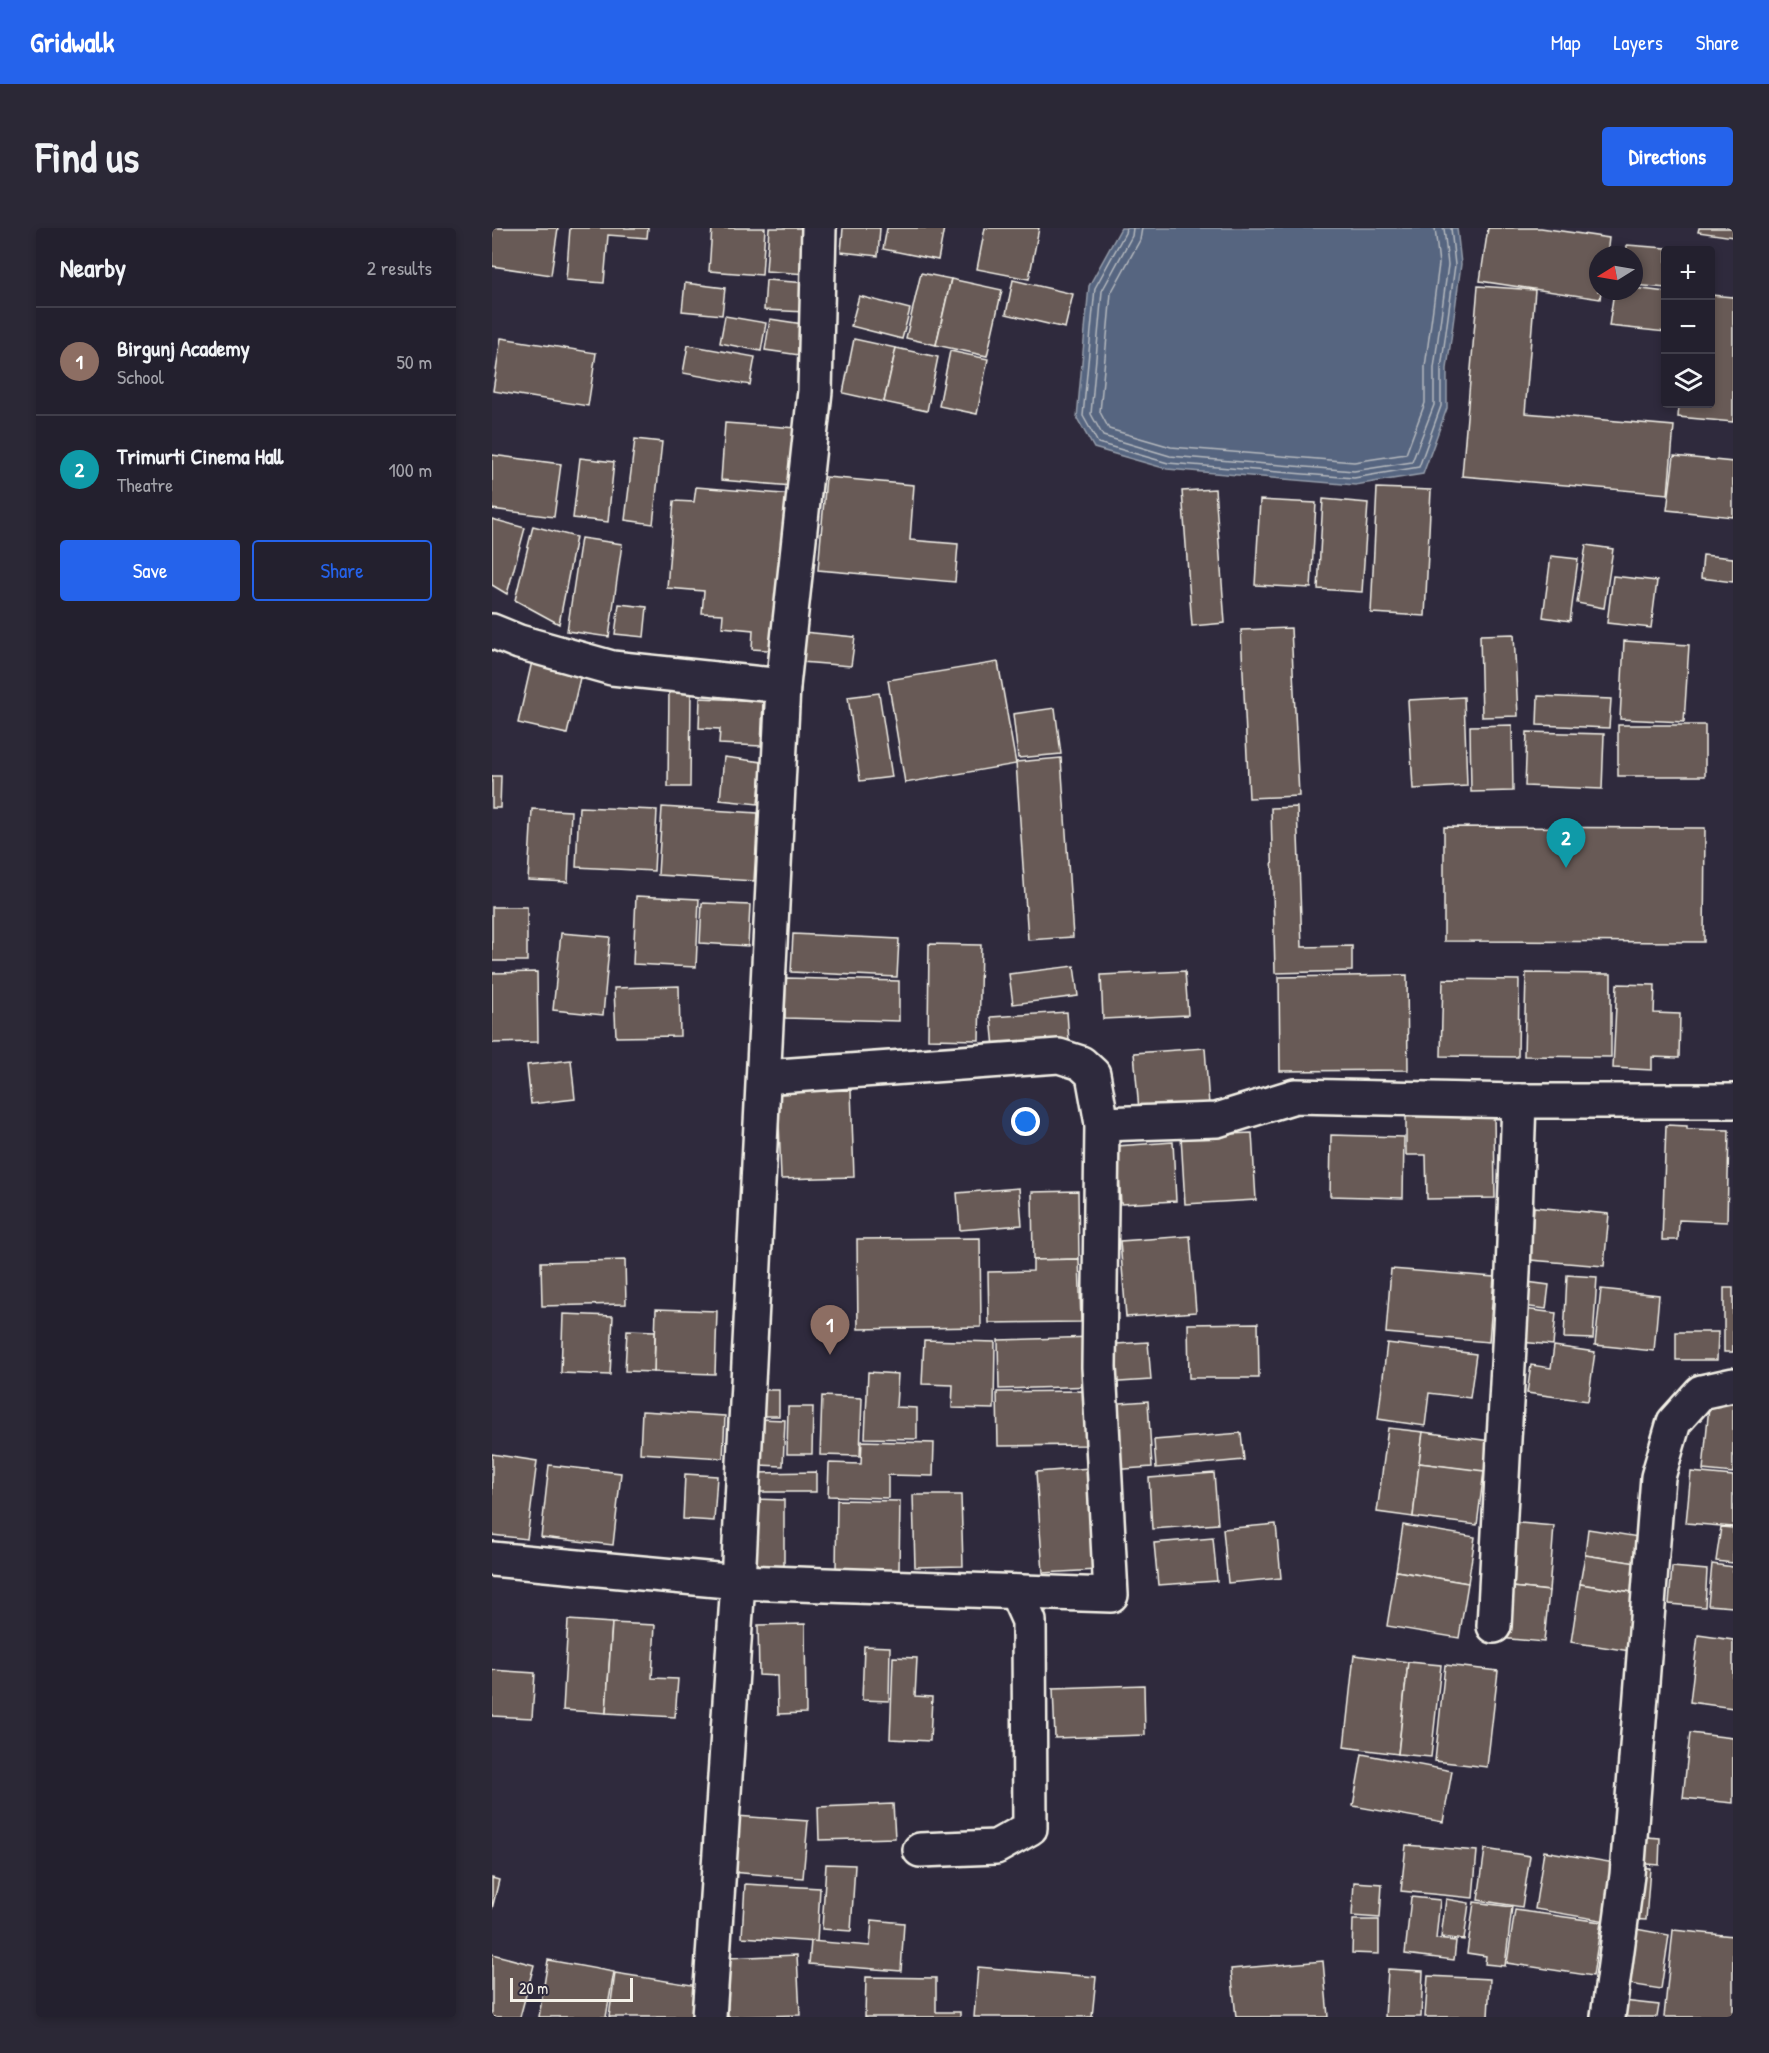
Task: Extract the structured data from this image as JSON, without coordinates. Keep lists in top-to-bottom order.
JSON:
{
  "scale_bar": "20 m",
  "north": "left",
  "page": {
    "header": "Gridwalk",
    "nav": ["Map", "Layers", "Share"],
    "buttons": [
      "Directions",
      ["Save", "Share"]
    ],
    "title": "Find us",
    "heading": ["Nearby", "2 results"],
    "map_buttons": ["+", "−"],
    "list": [
      {
        "mark": "1",
        "name": "Birgunj Academy",
        "note": "School",
        "value": "50 m"
      },
      {
        "mark": "2",
        "name": "Trimurti Cinema Hall",
        "note": "Theatre",
        "value": "100 m"
      }
    ],
    "pins": ["2", "1"],
    "scale": "20 m"
  }
}
